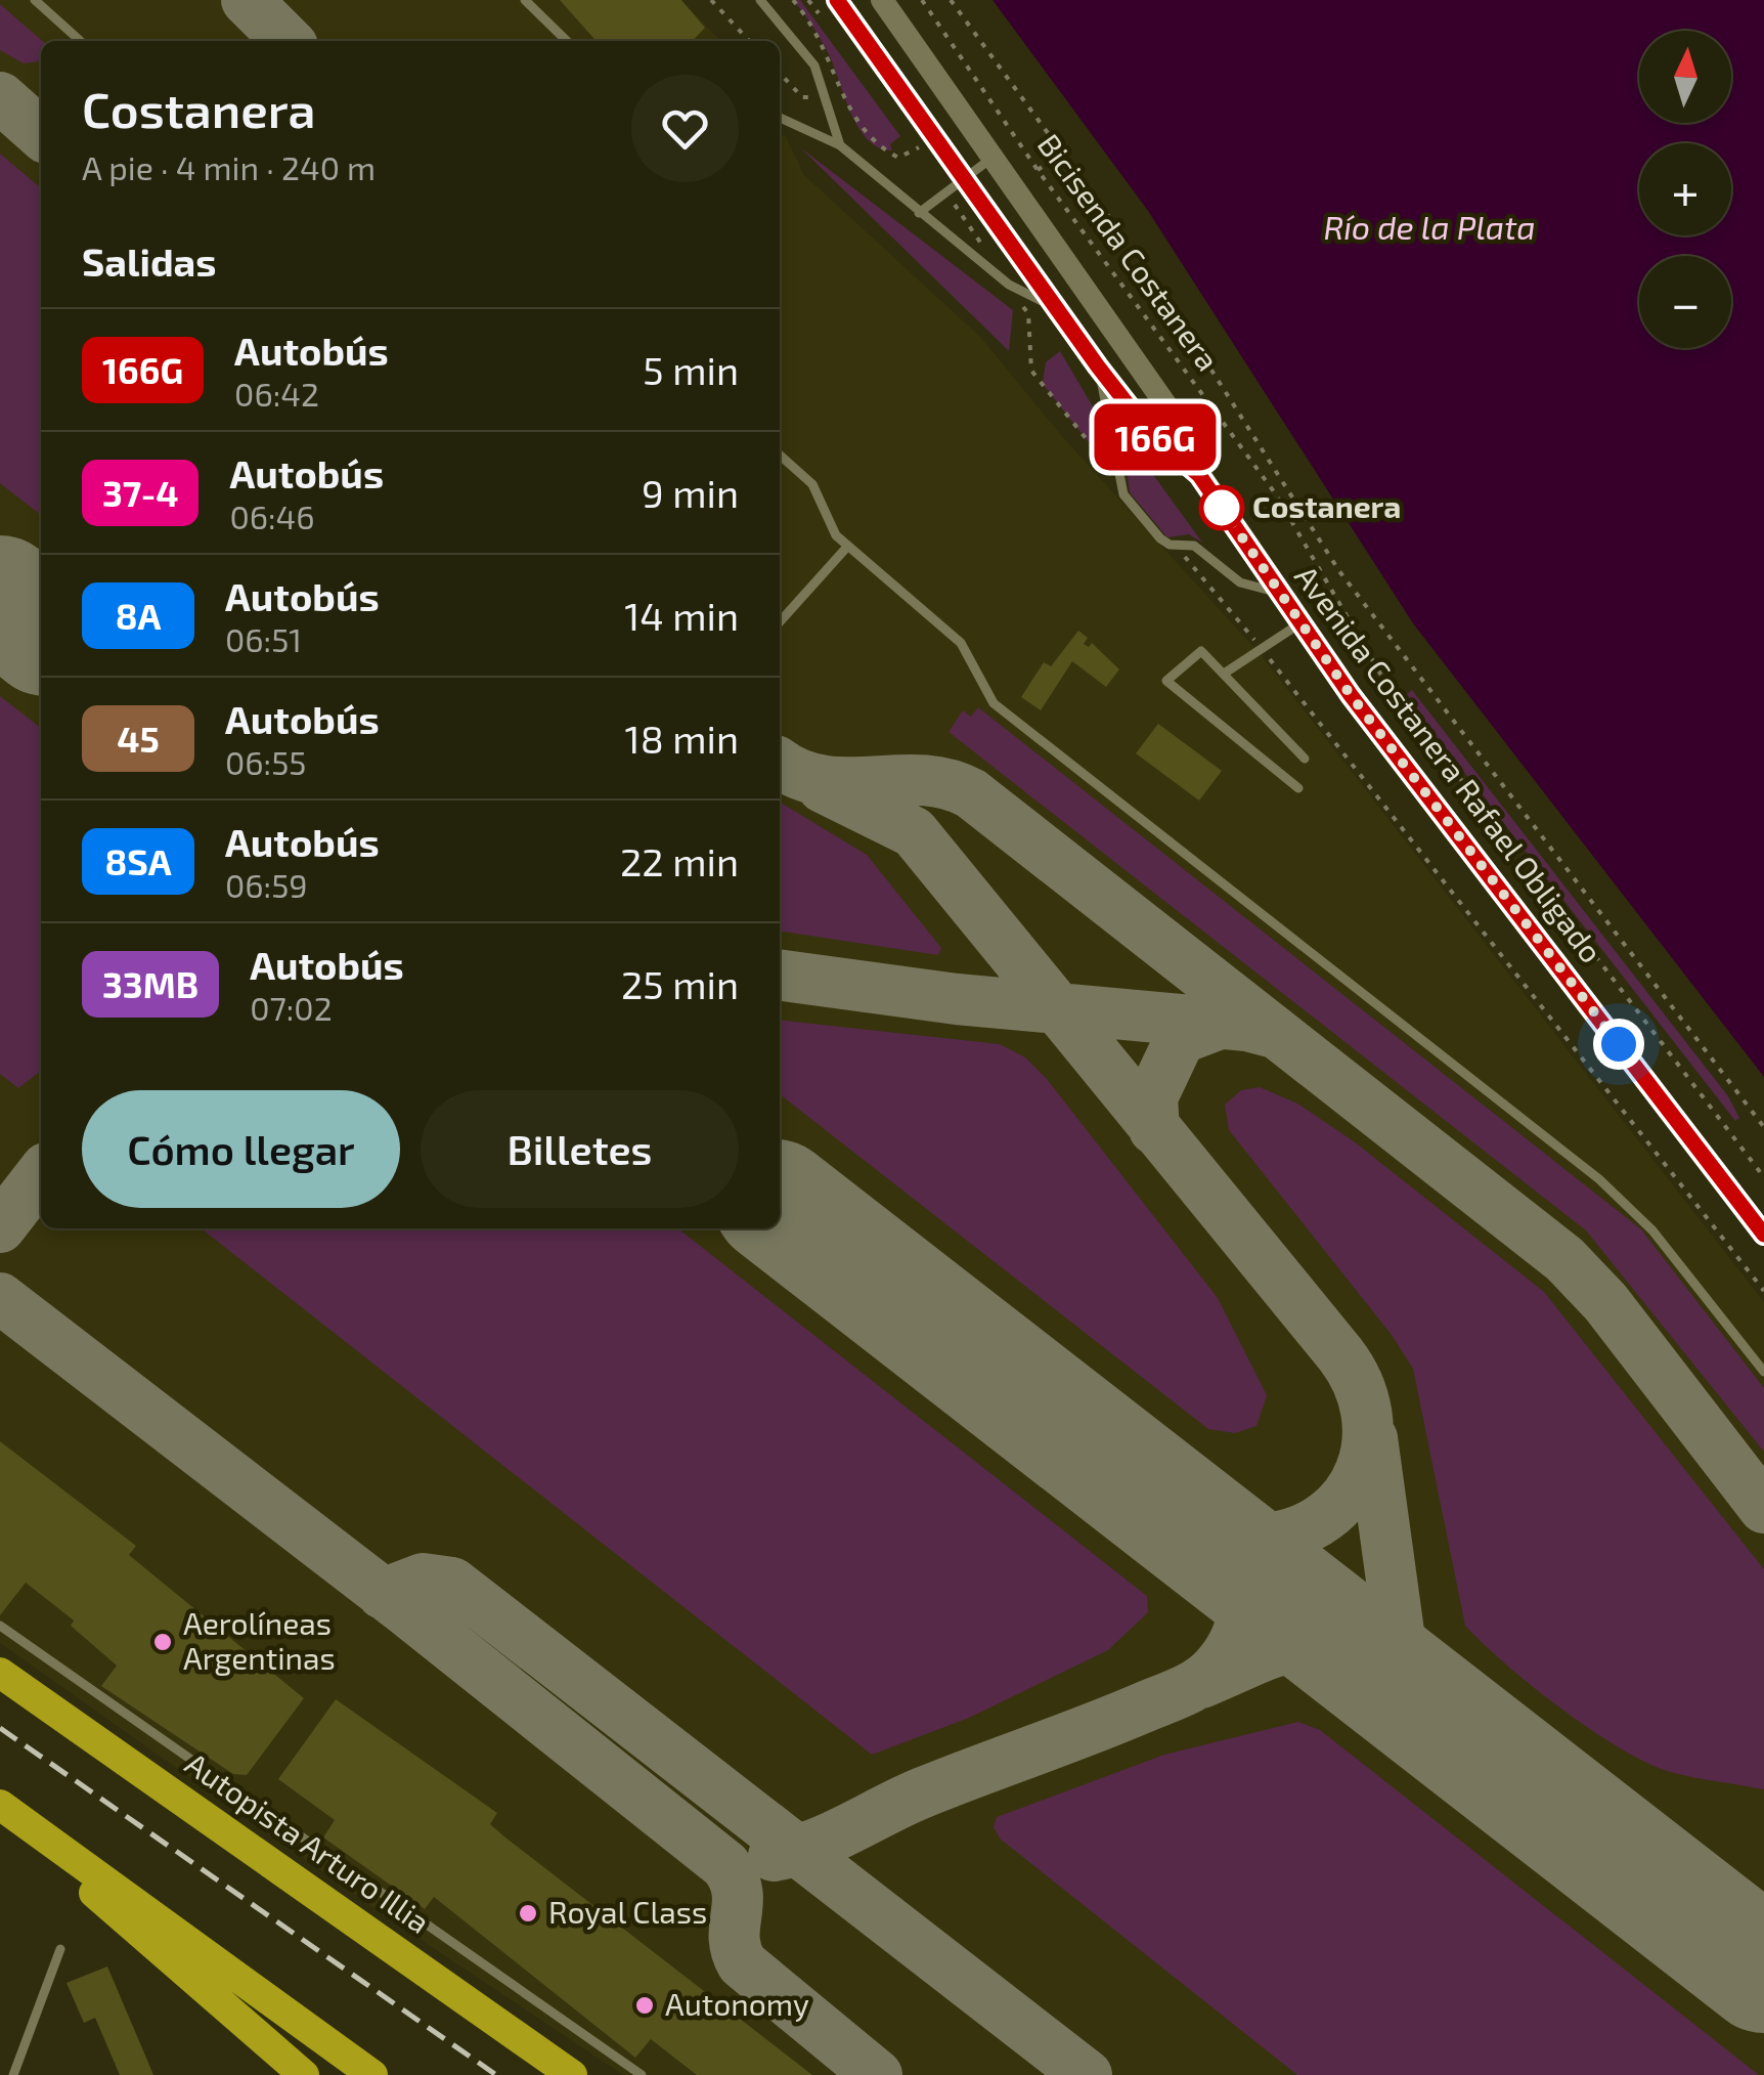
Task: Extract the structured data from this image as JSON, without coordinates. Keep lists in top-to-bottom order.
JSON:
{
  "streets": {
    "highway": ["Autopista Arturo Illia"],
    "main road": ["Avenida Costanera Rafael Obligado"],
    "path": ["Bicisenda Costanera"]
  },
  "water": ["Río de la Plata"],
  "places": [
    "Costanera",
    "Aerolíneas Argentinas",
    "Royal Class",
    "Autonomy"
  ],
  "lines": ["bus line 166G"],
  "north": "top",
  "page": {
    "on_map": "166G",
    "map_buttons": ["+", "−"],
    "heading": [
      ["Costanera", "A pie · 4 min · 240 m"],
      "Salidas"
    ],
    "list": [
      {
        "mark": "166G",
        "name": "Autobús",
        "note": "06:42",
        "value": "5 min"
      },
      {
        "mark": "37-4",
        "name": "Autobús",
        "note": "06:46",
        "value": "9 min"
      },
      {
        "mark": "8A",
        "name": "Autobús",
        "note": "06:51",
        "value": "14 min"
      },
      {
        "mark": "45",
        "name": "Autobús",
        "note": "06:55",
        "value": "18 min"
      },
      {
        "mark": "8SA",
        "name": "Autobús",
        "note": "06:59",
        "value": "22 min"
      },
      {
        "mark": "33MB",
        "name": "Autobús",
        "note": "07:02",
        "value": "25 min"
      }
    ],
    "buttons": ["Cómo llegar", "Billetes"]
  }
}
